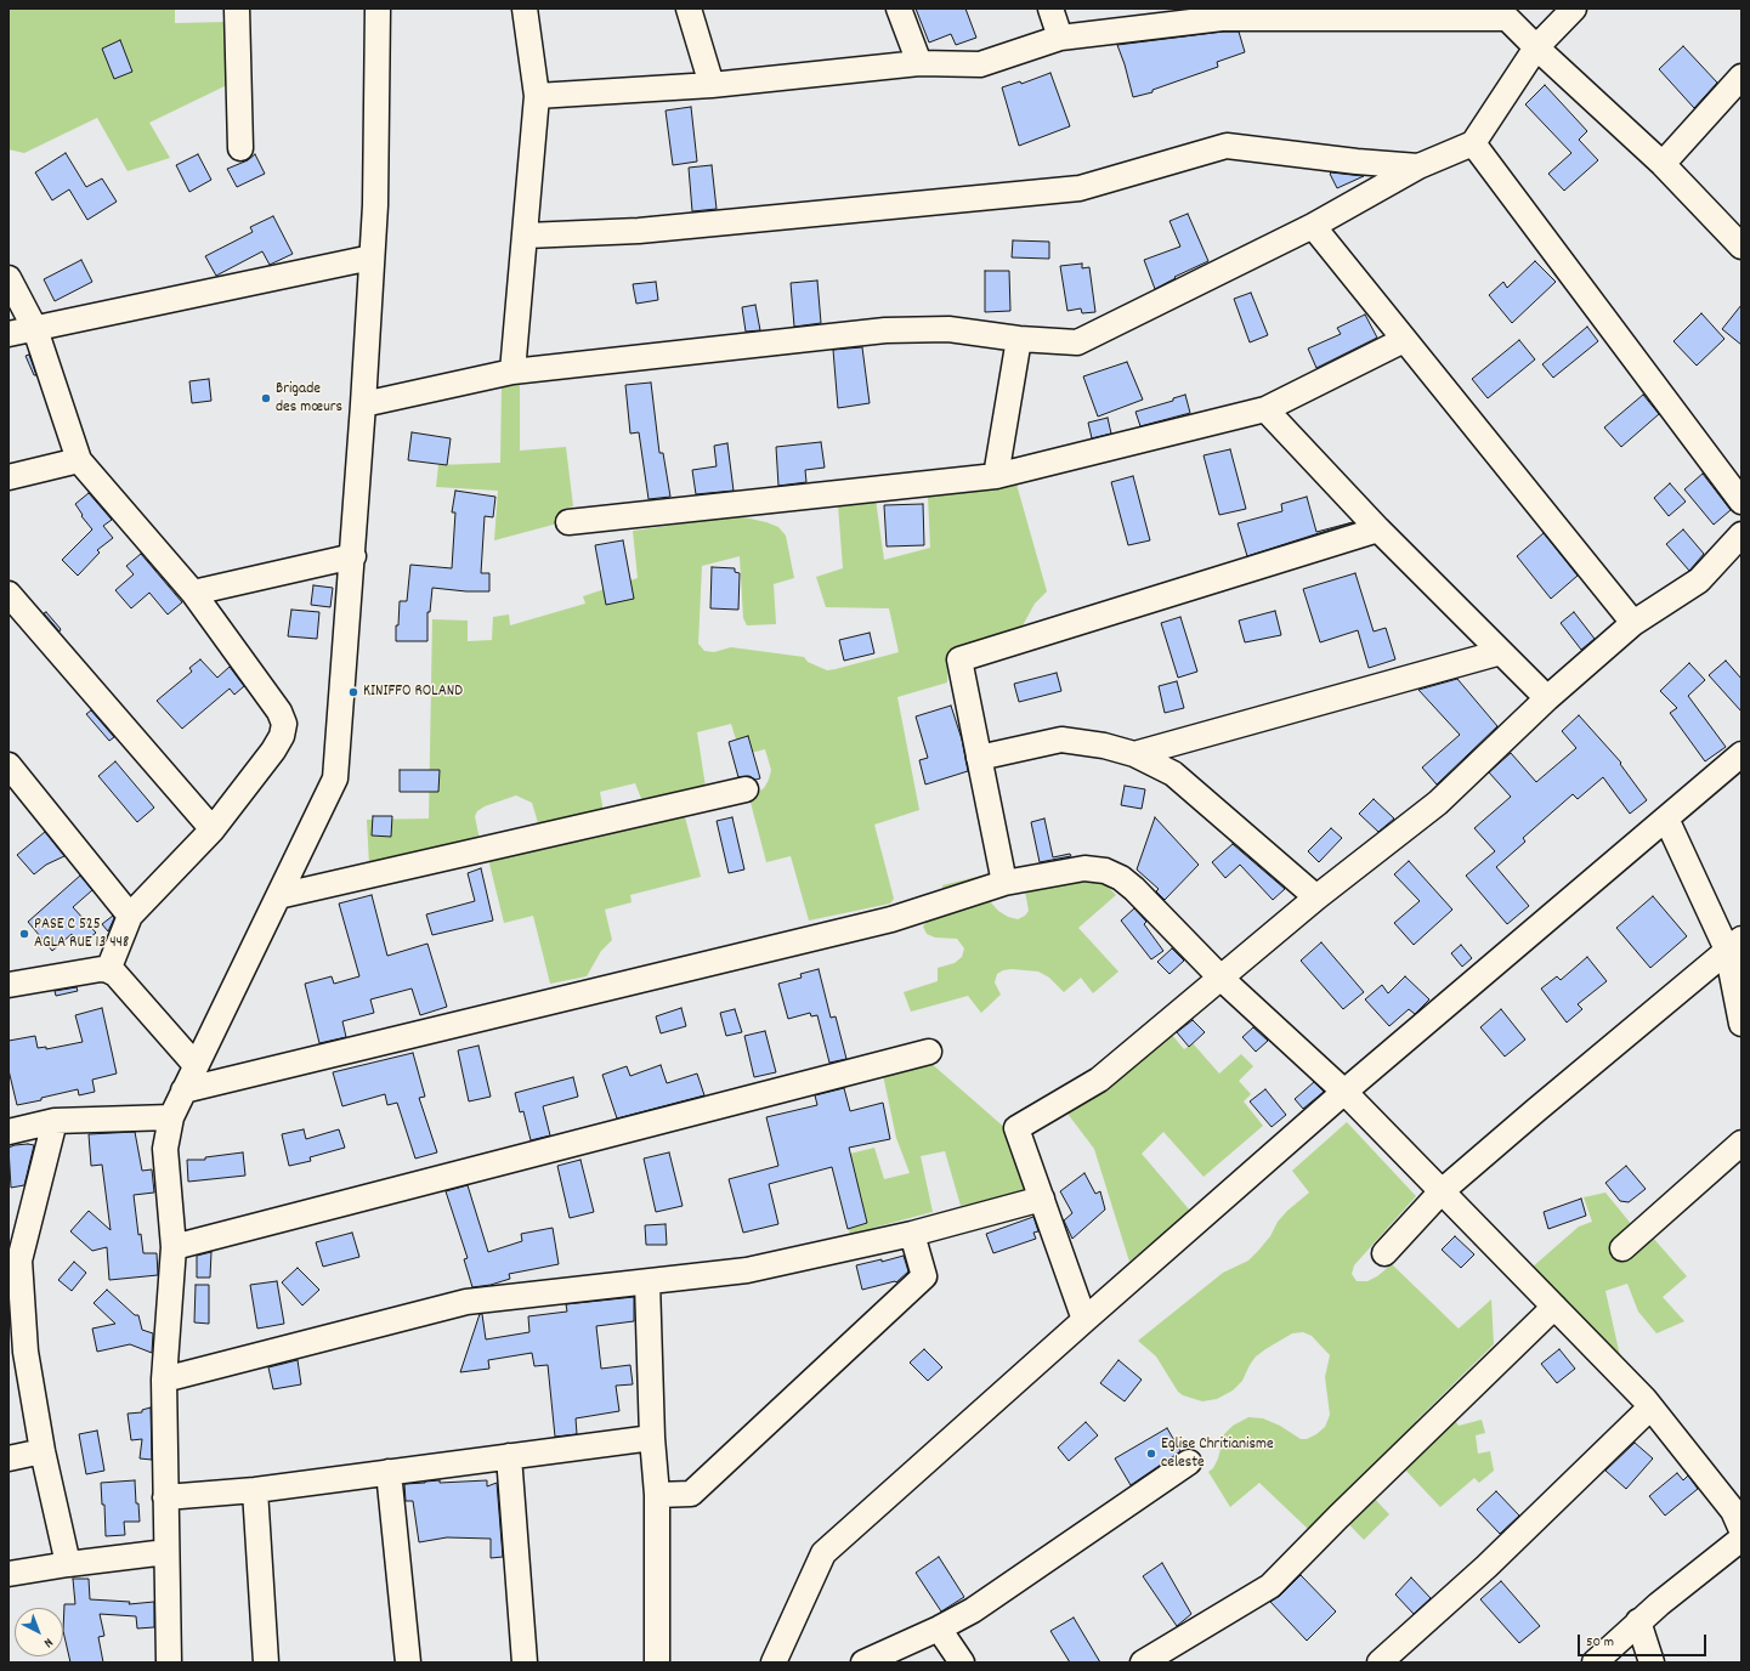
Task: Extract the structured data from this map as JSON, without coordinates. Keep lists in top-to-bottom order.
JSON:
{
  "places": [
    "Brigade des mœurs",
    "KINIFFO ROLAND",
    "PASE C 525 AGLA RUE 13 448",
    "Eglise Chritianisme celeste"
  ],
  "scale_bar": "50 m",
  "north": "bottom right"
}
